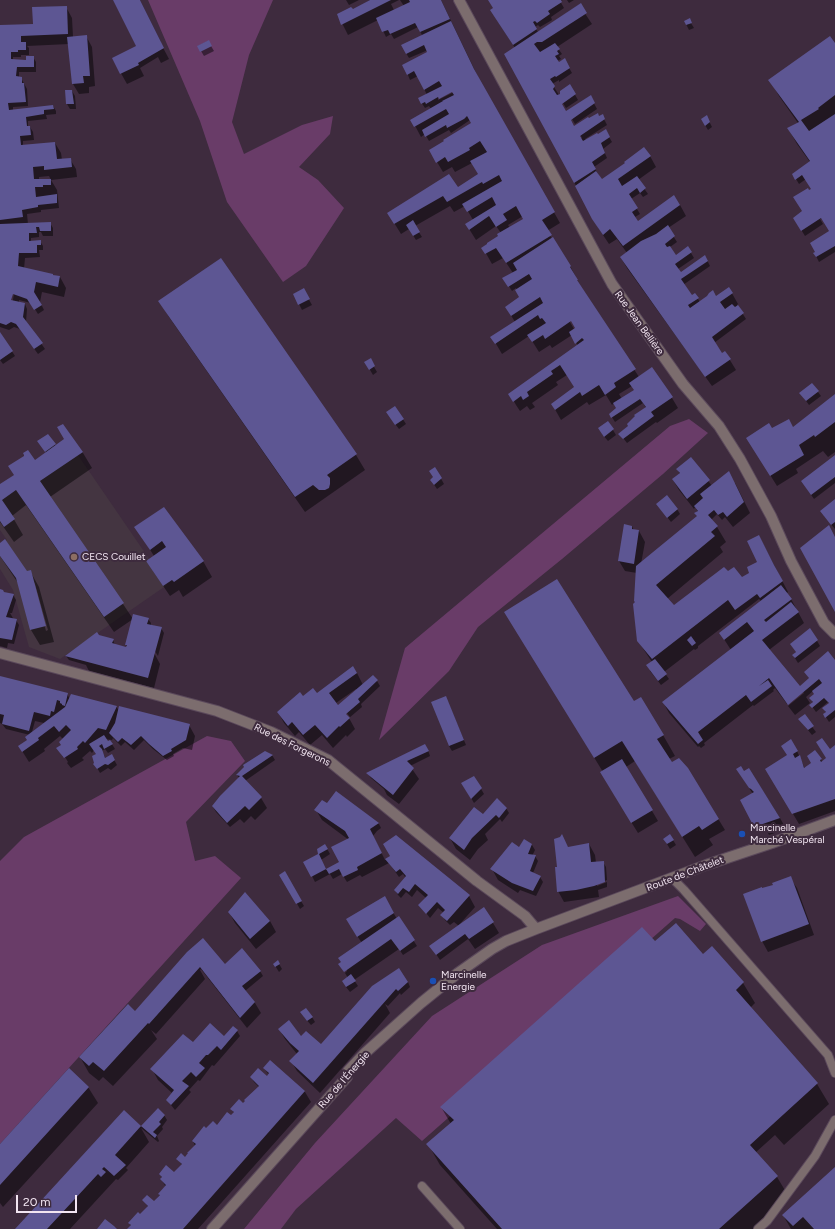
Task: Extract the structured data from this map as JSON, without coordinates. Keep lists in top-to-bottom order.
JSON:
{
  "streets": {
    "street": [
      "Rue Jean Bellière",
      "Rue des Forgerons",
      "Route de Châtelet",
      "Rue de l'Énergie"
    ]
  },
  "crossings": [
    ["Rue des Forgerons", "Route de Châtelet"],
    ["Rue des Forgerons", "Rue de l'Énergie"],
    ["Route de Châtelet", "Rue de l'Énergie"]
  ],
  "places": ["CECS Couillet", "Marcinelle Marché Vespéral", "Marcinelle Energie"],
  "scale_bar": "20 m"
}
